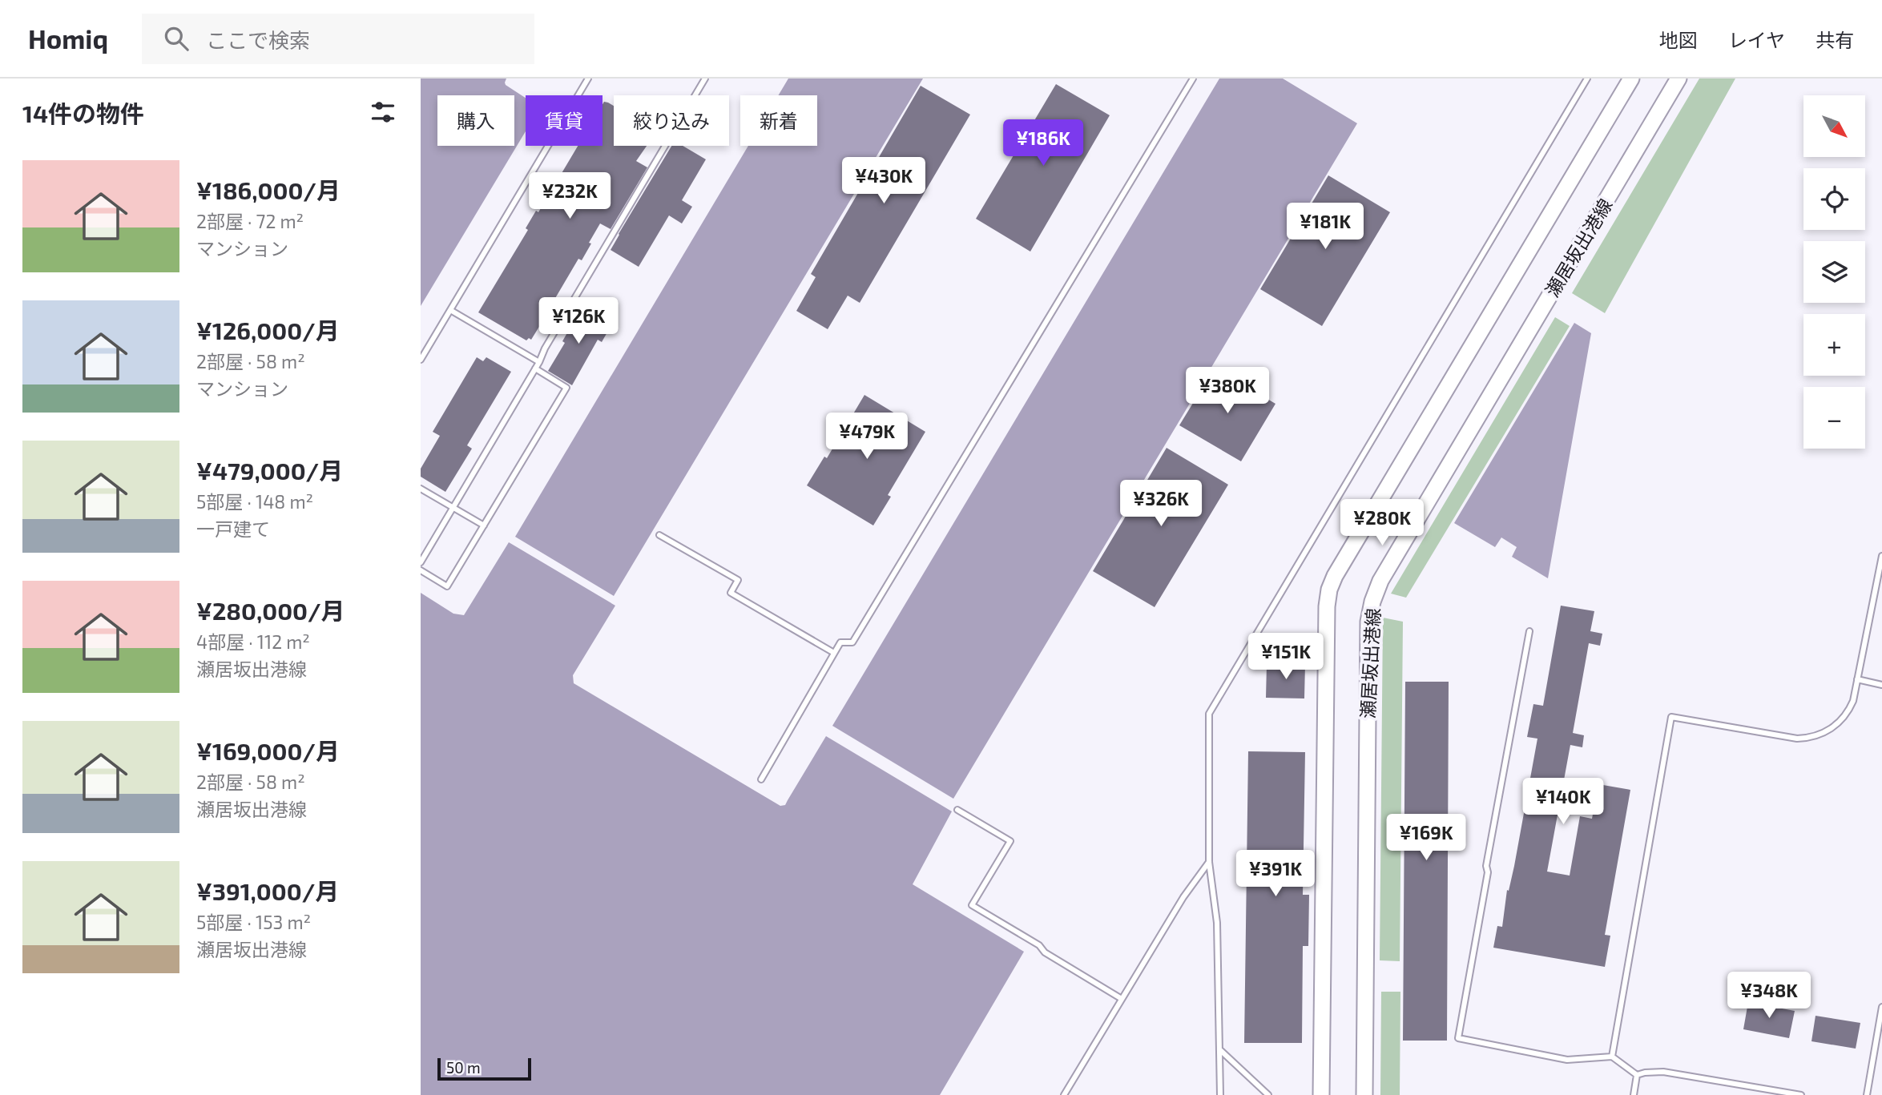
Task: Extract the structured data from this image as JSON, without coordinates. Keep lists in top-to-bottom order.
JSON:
{
  "streets": {
    "main road": ["瀬居坂出港線"]
  },
  "scale_bar": "50 m",
  "north": "bottom right",
  "page": {
    "header": "Homiq",
    "search": "ここで検索",
    "nav": ["地図", "レイヤ", "共有"],
    "heading": "14件の物件",
    "map_buttons": ["+", "−"],
    "chip": [
      "購入",
      "賃貸",
      "絞り込み",
      "新着"
    ],
    "price": [
      "¥186K",
      "¥430K",
      "¥232K",
      "¥181K",
      "¥126K",
      "¥380K",
      "¥479K",
      "¥326K",
      "¥280K",
      "¥151K",
      "¥140K",
      "¥169K",
      "¥391K",
      "¥348K"
    ],
    "list": [
      {
        "name": "¥186,000/月",
        "note": "2部屋 · 72 m² · マンション"
      },
      {
        "name": "¥126,000/月",
        "note": "2部屋 · 58 m² · マンション"
      },
      {
        "name": "¥479,000/月",
        "note": "5部屋 · 148 m² · 一戸建て"
      },
      {
        "name": "¥280,000/月",
        "note": "4部屋 · 112 m² · 瀬居坂出港線"
      },
      {
        "name": "¥169,000/月",
        "note": "2部屋 · 58 m² · 瀬居坂出港線"
      },
      {
        "name": "¥391,000/月",
        "note": "5部屋 · 153 m² · 瀬居坂出港線"
      }
    ],
    "scale": "50 m"
  }
}
